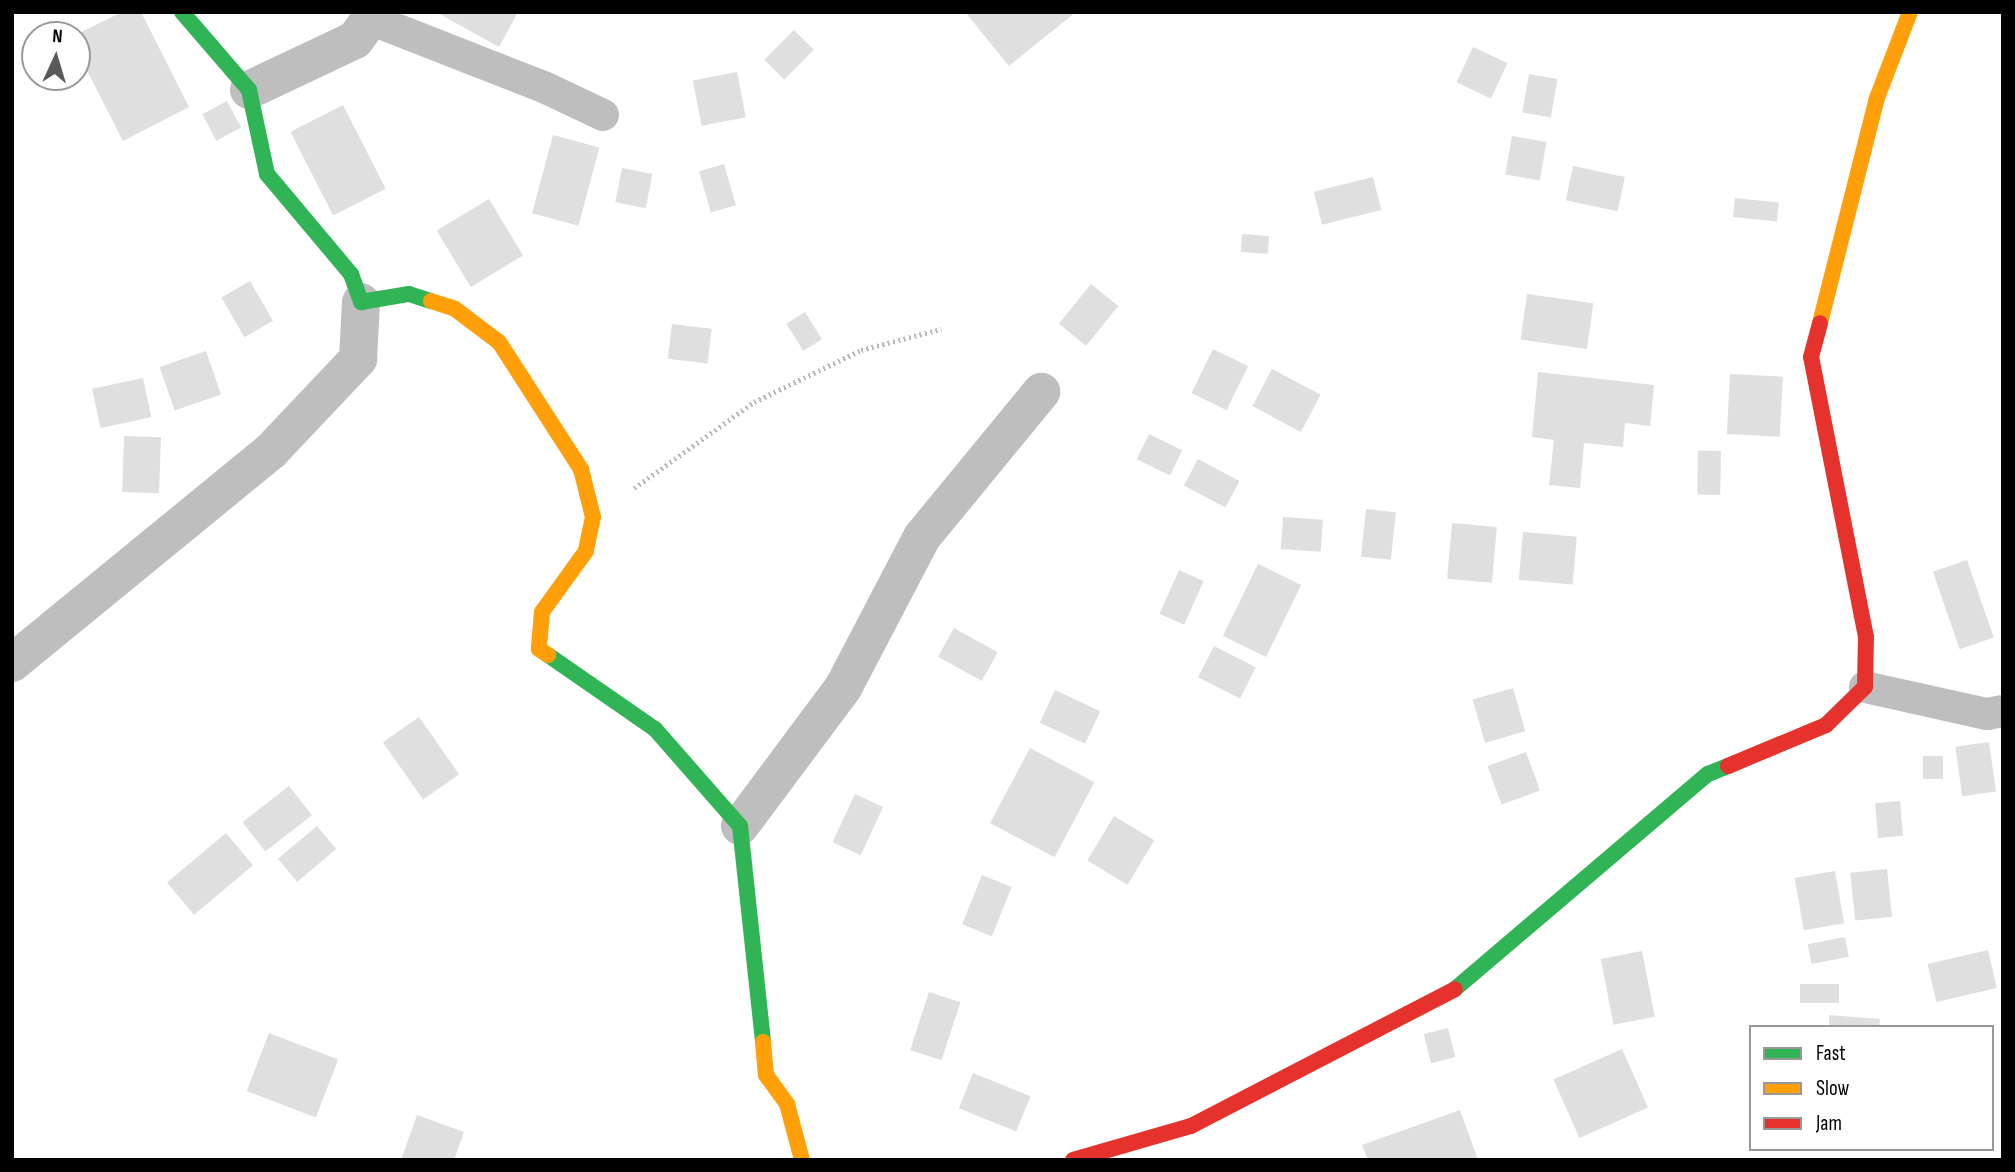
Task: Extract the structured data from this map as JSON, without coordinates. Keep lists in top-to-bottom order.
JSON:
{
  "legend": ["Fast", "Slow", "Jam"],
  "north": "top"
}
